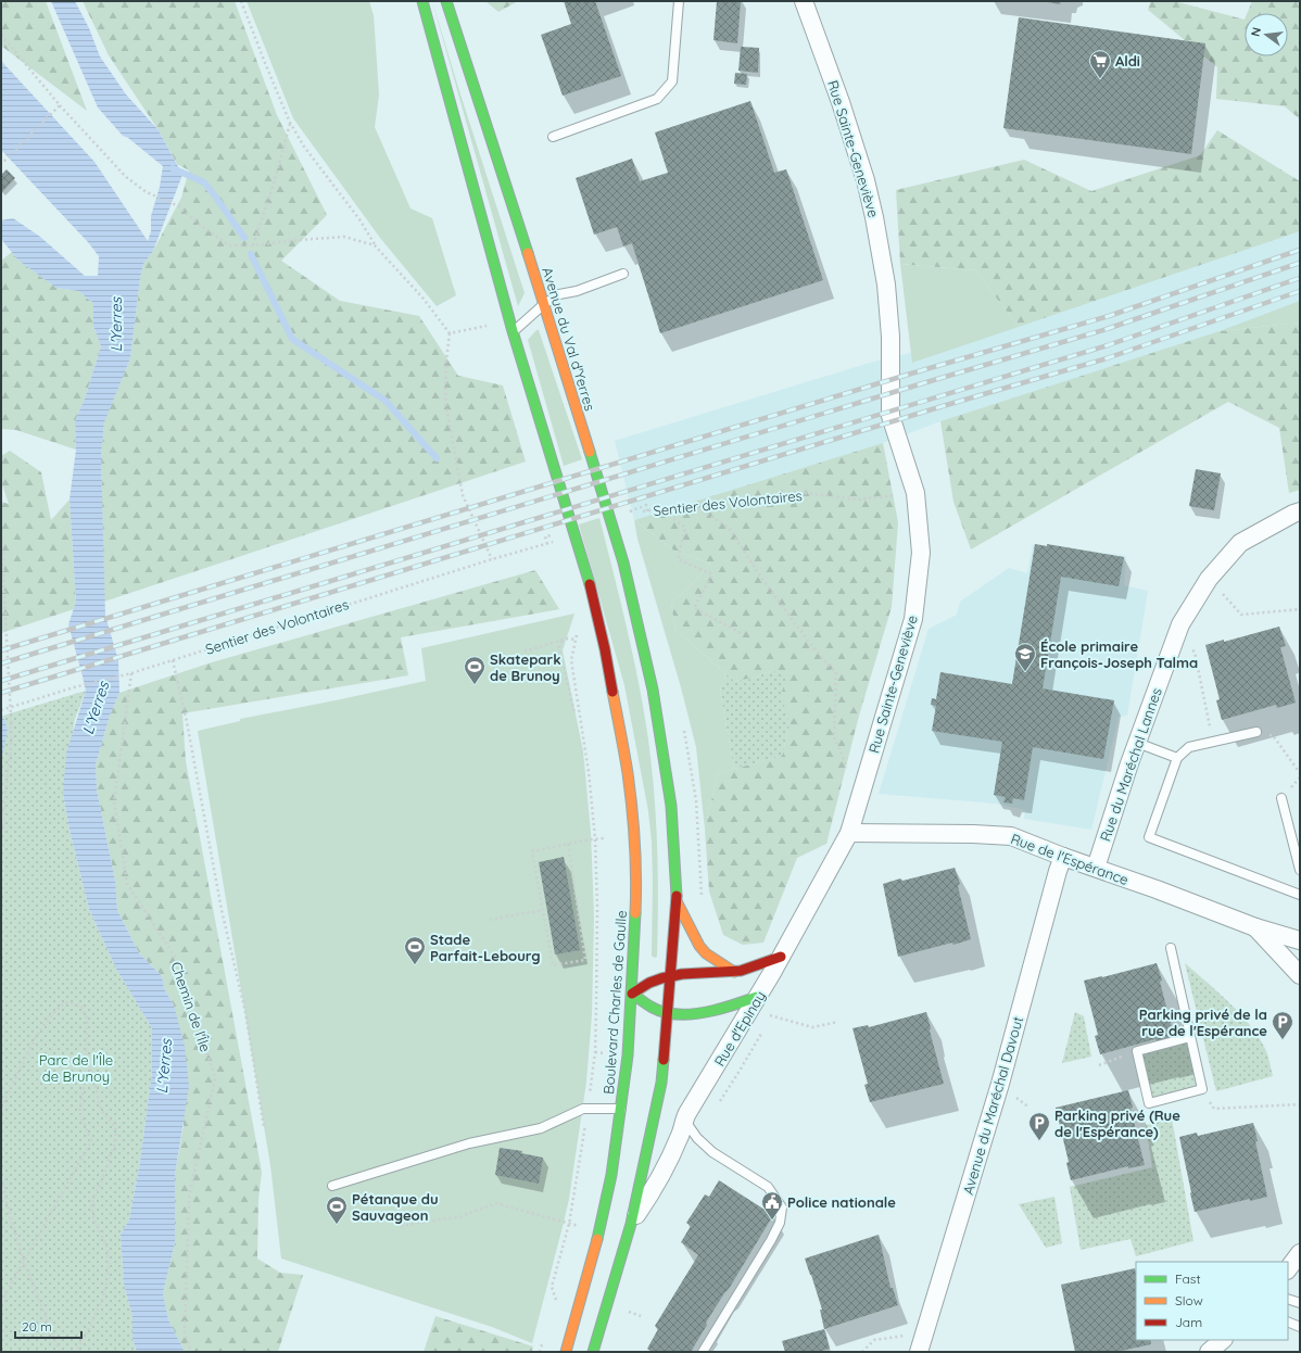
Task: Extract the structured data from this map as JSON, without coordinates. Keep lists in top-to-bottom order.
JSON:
{
  "streets": {
    "main road": ["Avenue du Val d'Yerres", "Boulevard Charles de Gaulle"],
    "street": [
      "Rue Sainte-Geneviève",
      "Rue du Maréchal Lannes",
      "Rue de l'Espérance",
      "Rue d'Epinay",
      "Avenue du Maréchal Davout"
    ],
    "path": ["Sentier des Volontaires", "Chemin de l'Île"]
  },
  "crossings": [
    ["Rue Sainte-Geneviève", "Sentier des Volontaires"],
    ["Rue Sainte-Geneviève", "Rue de l'Espérance"],
    ["Rue Sainte-Geneviève", "Rue d'Epinay"],
    ["Sentier des Volontaires", "Chemin de l'Île"],
    ["Rue du Maréchal Lannes", "Rue de l'Espérance"],
    ["Rue de l'Espérance", "Rue d'Epinay"],
    ["Rue de l'Espérance", "Avenue du Maréchal Davout"]
  ],
  "water": ["L'Yerres"],
  "parks": ["Parc de l'Île de Brunoy"],
  "places": {
    "supermarket": ["Aldi"],
    "school or university": ["École primaire François-Joseph Talma"],
    "sports": ["Skatepark de Brunoy", "Stade Parfait-Lebourg", "Pétanque du Sauvageon"],
    "parking": ["Parking privé de la rue de l'Espérance", "Parking privé (Rue de l'Espérance)"],
    "public building": ["Police nationale"]
  },
  "legend": ["Fast", "Slow", "Jam"],
  "scale_bar": "20 m",
  "north": "left"
}
